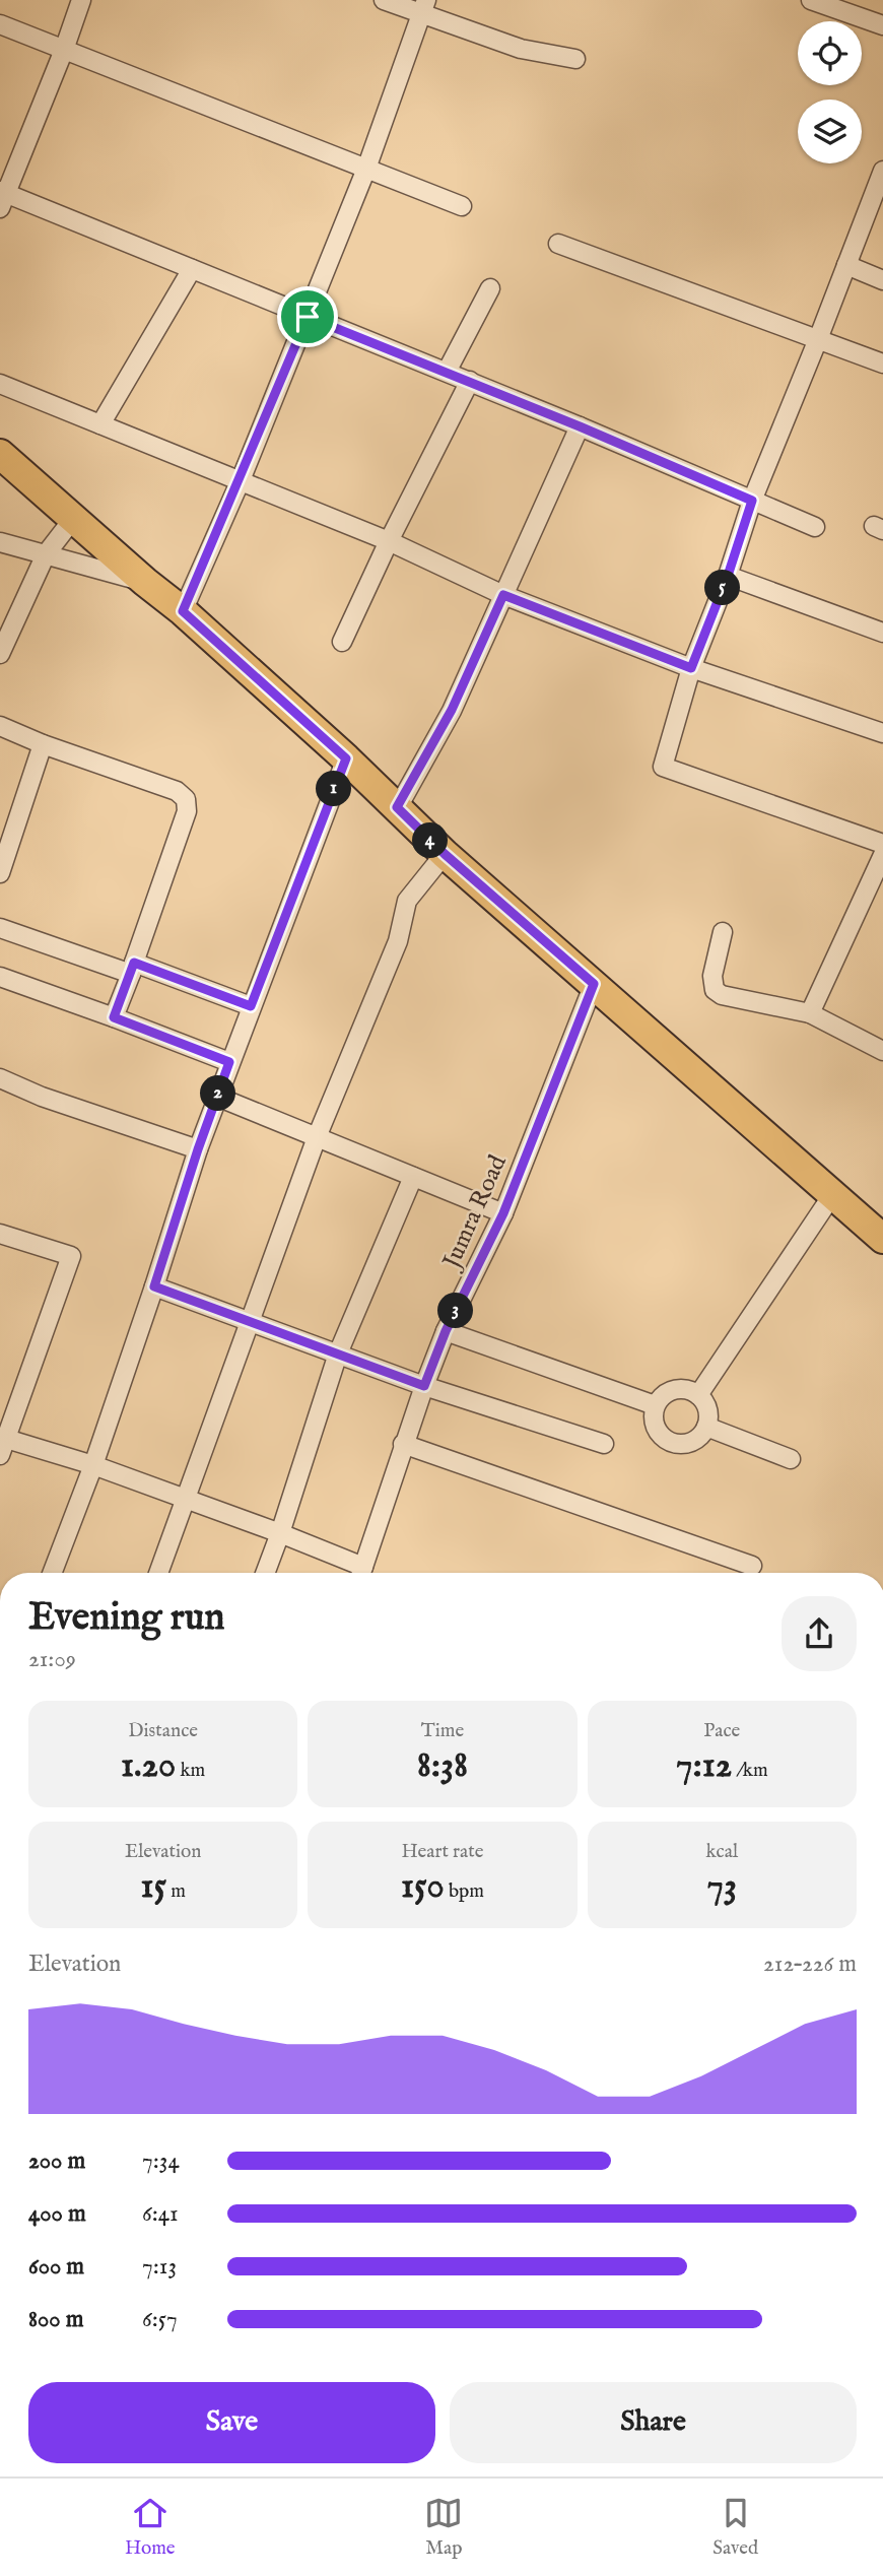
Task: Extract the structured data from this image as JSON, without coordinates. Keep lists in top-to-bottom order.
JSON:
{
  "streets": {
    "street": ["Jumra Road"]
  },
  "page": {
    "pins": [
      "5",
      "1",
      "4",
      "2",
      "3"
    ],
    "heading": ["Evening run", "21:09"],
    "stats": [
      ["Distance", "1.20 km"],
      ["Time", "8:38"],
      ["Pace", "7:12 /km"],
      ["Elevation", "15 m"],
      ["Heart rate", "150 bpm"],
      ["kcal", "73"]
    ],
    "chart": ["Elevation", "212–226 m"],
    "list": [
      {
        "name": "200 m",
        "note": "7:34"
      },
      {
        "name": "400 m",
        "note": "6:41"
      },
      {
        "name": "600 m",
        "note": "7:13"
      },
      {
        "name": "800 m",
        "note": "6:57"
      }
    ],
    "buttons": ["Save", "Share"],
    "tabs": ["Home", "Map", "Saved"]
  }
}
